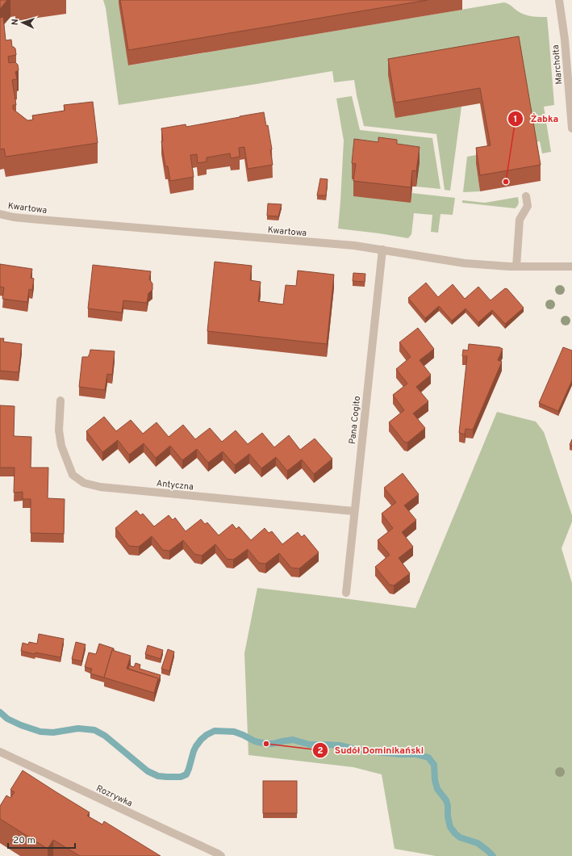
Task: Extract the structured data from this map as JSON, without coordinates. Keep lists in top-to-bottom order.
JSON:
{
  "streets": {
    "street": [
      "Marchołta",
      "Kwartowa",
      "Pana Cogito",
      "Antyczna",
      "Rozrywka"
    ]
  },
  "crossings": [
    ["Kwartowa", "Pana Cogito"],
    ["Pana Cogito", "Antyczna"]
  ],
  "places": ["Żabka", "Sudół Dominikański"],
  "scale_bar": "20 m",
  "north": "left"
}
